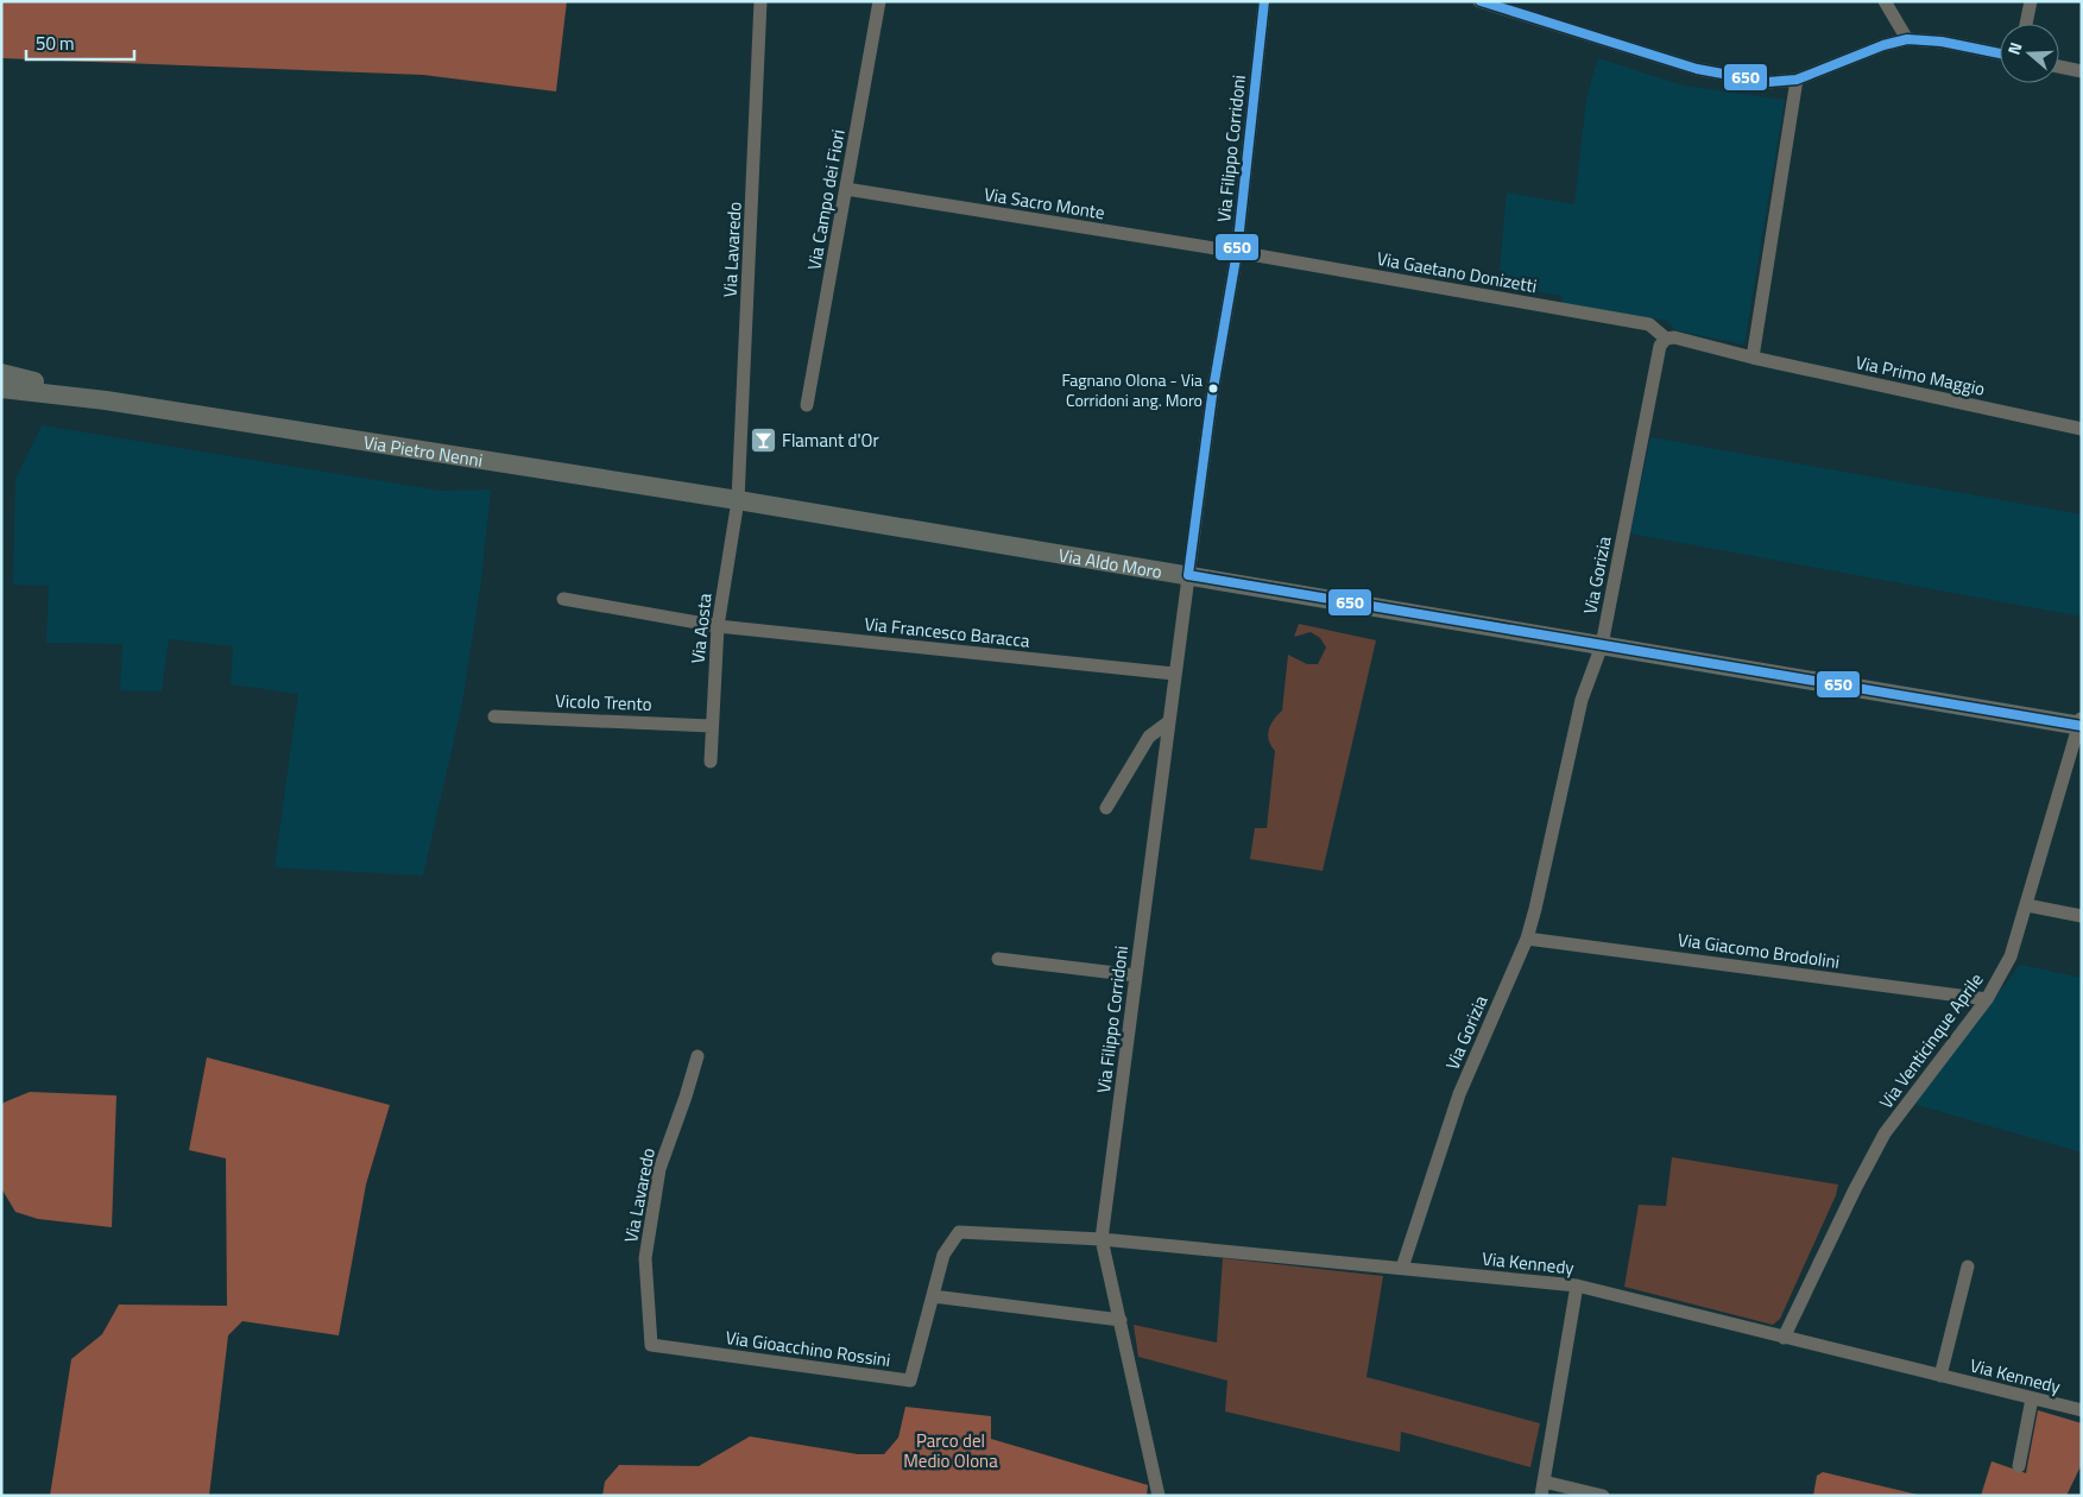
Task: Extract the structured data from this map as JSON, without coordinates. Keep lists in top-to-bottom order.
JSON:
{
  "streets": {
    "main road": ["Via Pietro Nenni", "Via Aldo Moro"],
    "street": [
      "Via Filippo Corridoni",
      "Via Campo dei Fiori",
      "Via Sacro Monte",
      "Via Lavaredo",
      "Via Gaetano Donizetti",
      "Via Primo Maggio",
      "Via Gorizia",
      "Via Aosta",
      "Via Francesco Baracca",
      "Vicolo Trento",
      "Via Giacomo Brodolini",
      "Via Venticinque Aprile",
      "Via Kennedy",
      "Via Gioacchino Rossini"
    ]
  },
  "crossings": [
    ["Via Filippo Corridoni", "Via Sacro Monte"],
    ["Via Filippo Corridoni", "Via Gaetano Donizetti"],
    ["Via Filippo Corridoni", "Via Aldo Moro"],
    ["Via Filippo Corridoni", "Via Francesco Baracca"],
    ["Via Filippo Corridoni", "Via Kennedy"],
    ["Via Filippo Corridoni", "Via Gioacchino Rossini"],
    ["Via Campo dei Fiori", "Via Sacro Monte"],
    ["Via Sacro Monte", "Via Gaetano Donizetti"],
    ["Via Lavaredo", "Via Pietro Nenni"],
    ["Via Lavaredo", "Via Aldo Moro"],
    ["Via Lavaredo", "Via Aosta"],
    ["Via Lavaredo", "Via Gioacchino Rossini"],
    ["Via Gaetano Donizetti", "Via Gorizia"],
    ["Via Pietro Nenni", "Via Aldo Moro"],
    ["Via Pietro Nenni", "Via Aosta"],
    ["Via Aldo Moro", "Via Gorizia"],
    ["Via Aldo Moro", "Via Aosta"],
    ["Via Aldo Moro", "Via Venticinque Aprile"],
    ["Via Gorizia", "Via Giacomo Brodolini"],
    ["Via Gorizia", "Via Kennedy"],
    ["Via Aosta", "Via Francesco Baracca"],
    ["Via Aosta", "Vicolo Trento"],
    ["Via Giacomo Brodolini", "Via Venticinque Aprile"],
    ["Via Venticinque Aprile", "Via Kennedy"],
    ["Via Kennedy", "Via Gioacchino Rossini"]
  ],
  "parks": ["Parco del Medio Olona"],
  "places": {
    "other": ["Fagnano Olona - Via Corridoni ang. Moro"],
    "bar": ["Flamant d'Or"]
  },
  "lines": ["transit line 650"],
  "scale_bar": "50 m",
  "north": "left"
}
